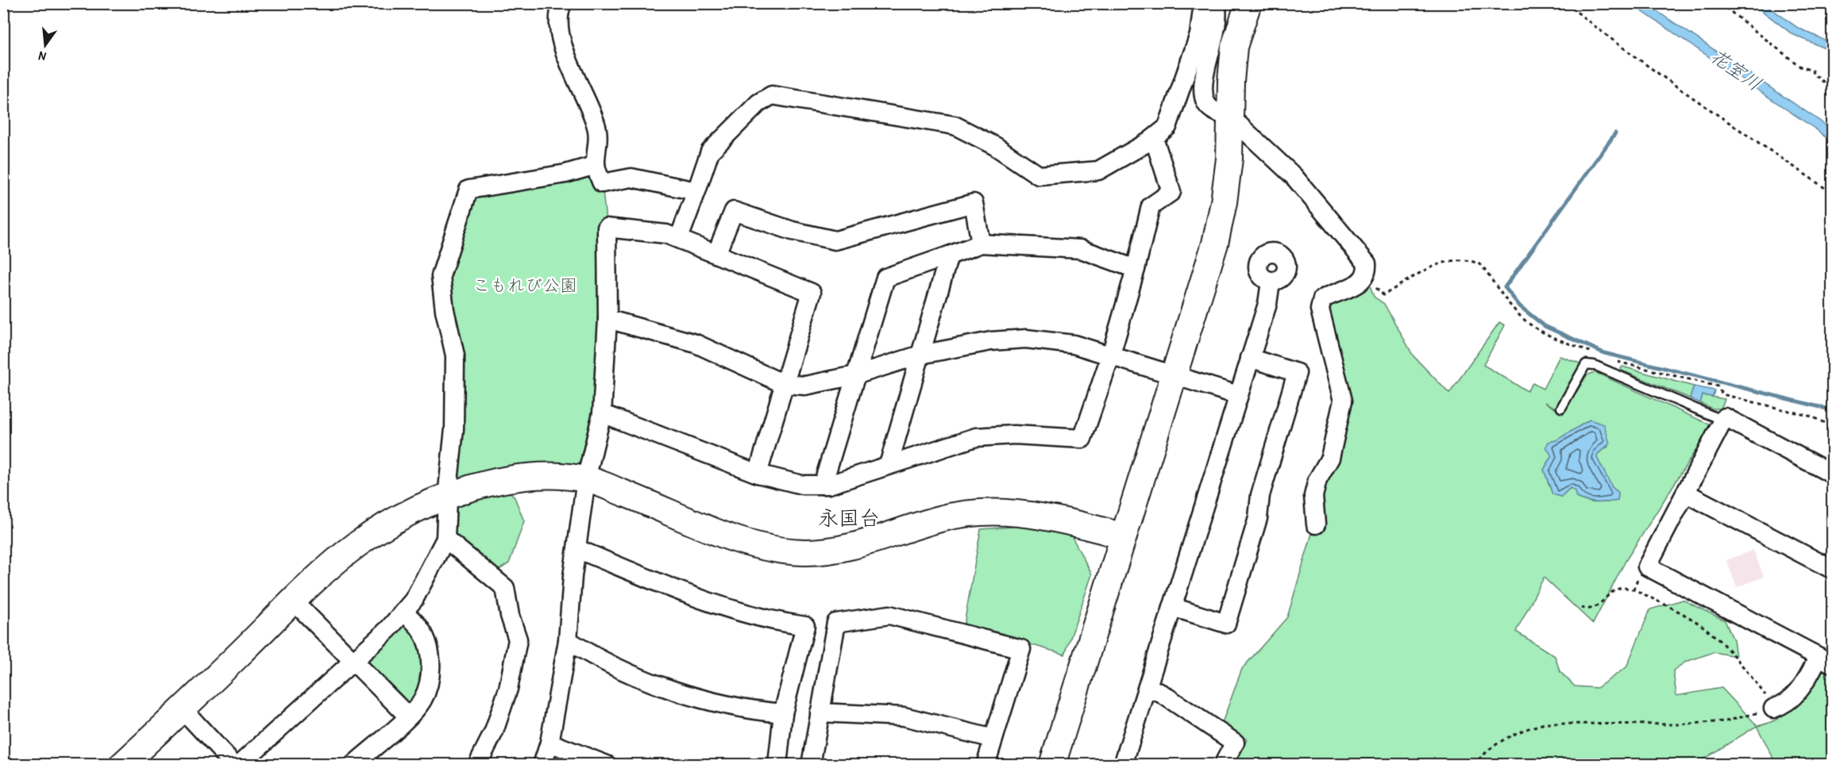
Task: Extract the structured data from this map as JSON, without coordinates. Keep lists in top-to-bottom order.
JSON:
{
  "districts": ["永国台"],
  "water": ["花室川"],
  "parks": ["こもれび公園"],
  "north": "bottom"
}
